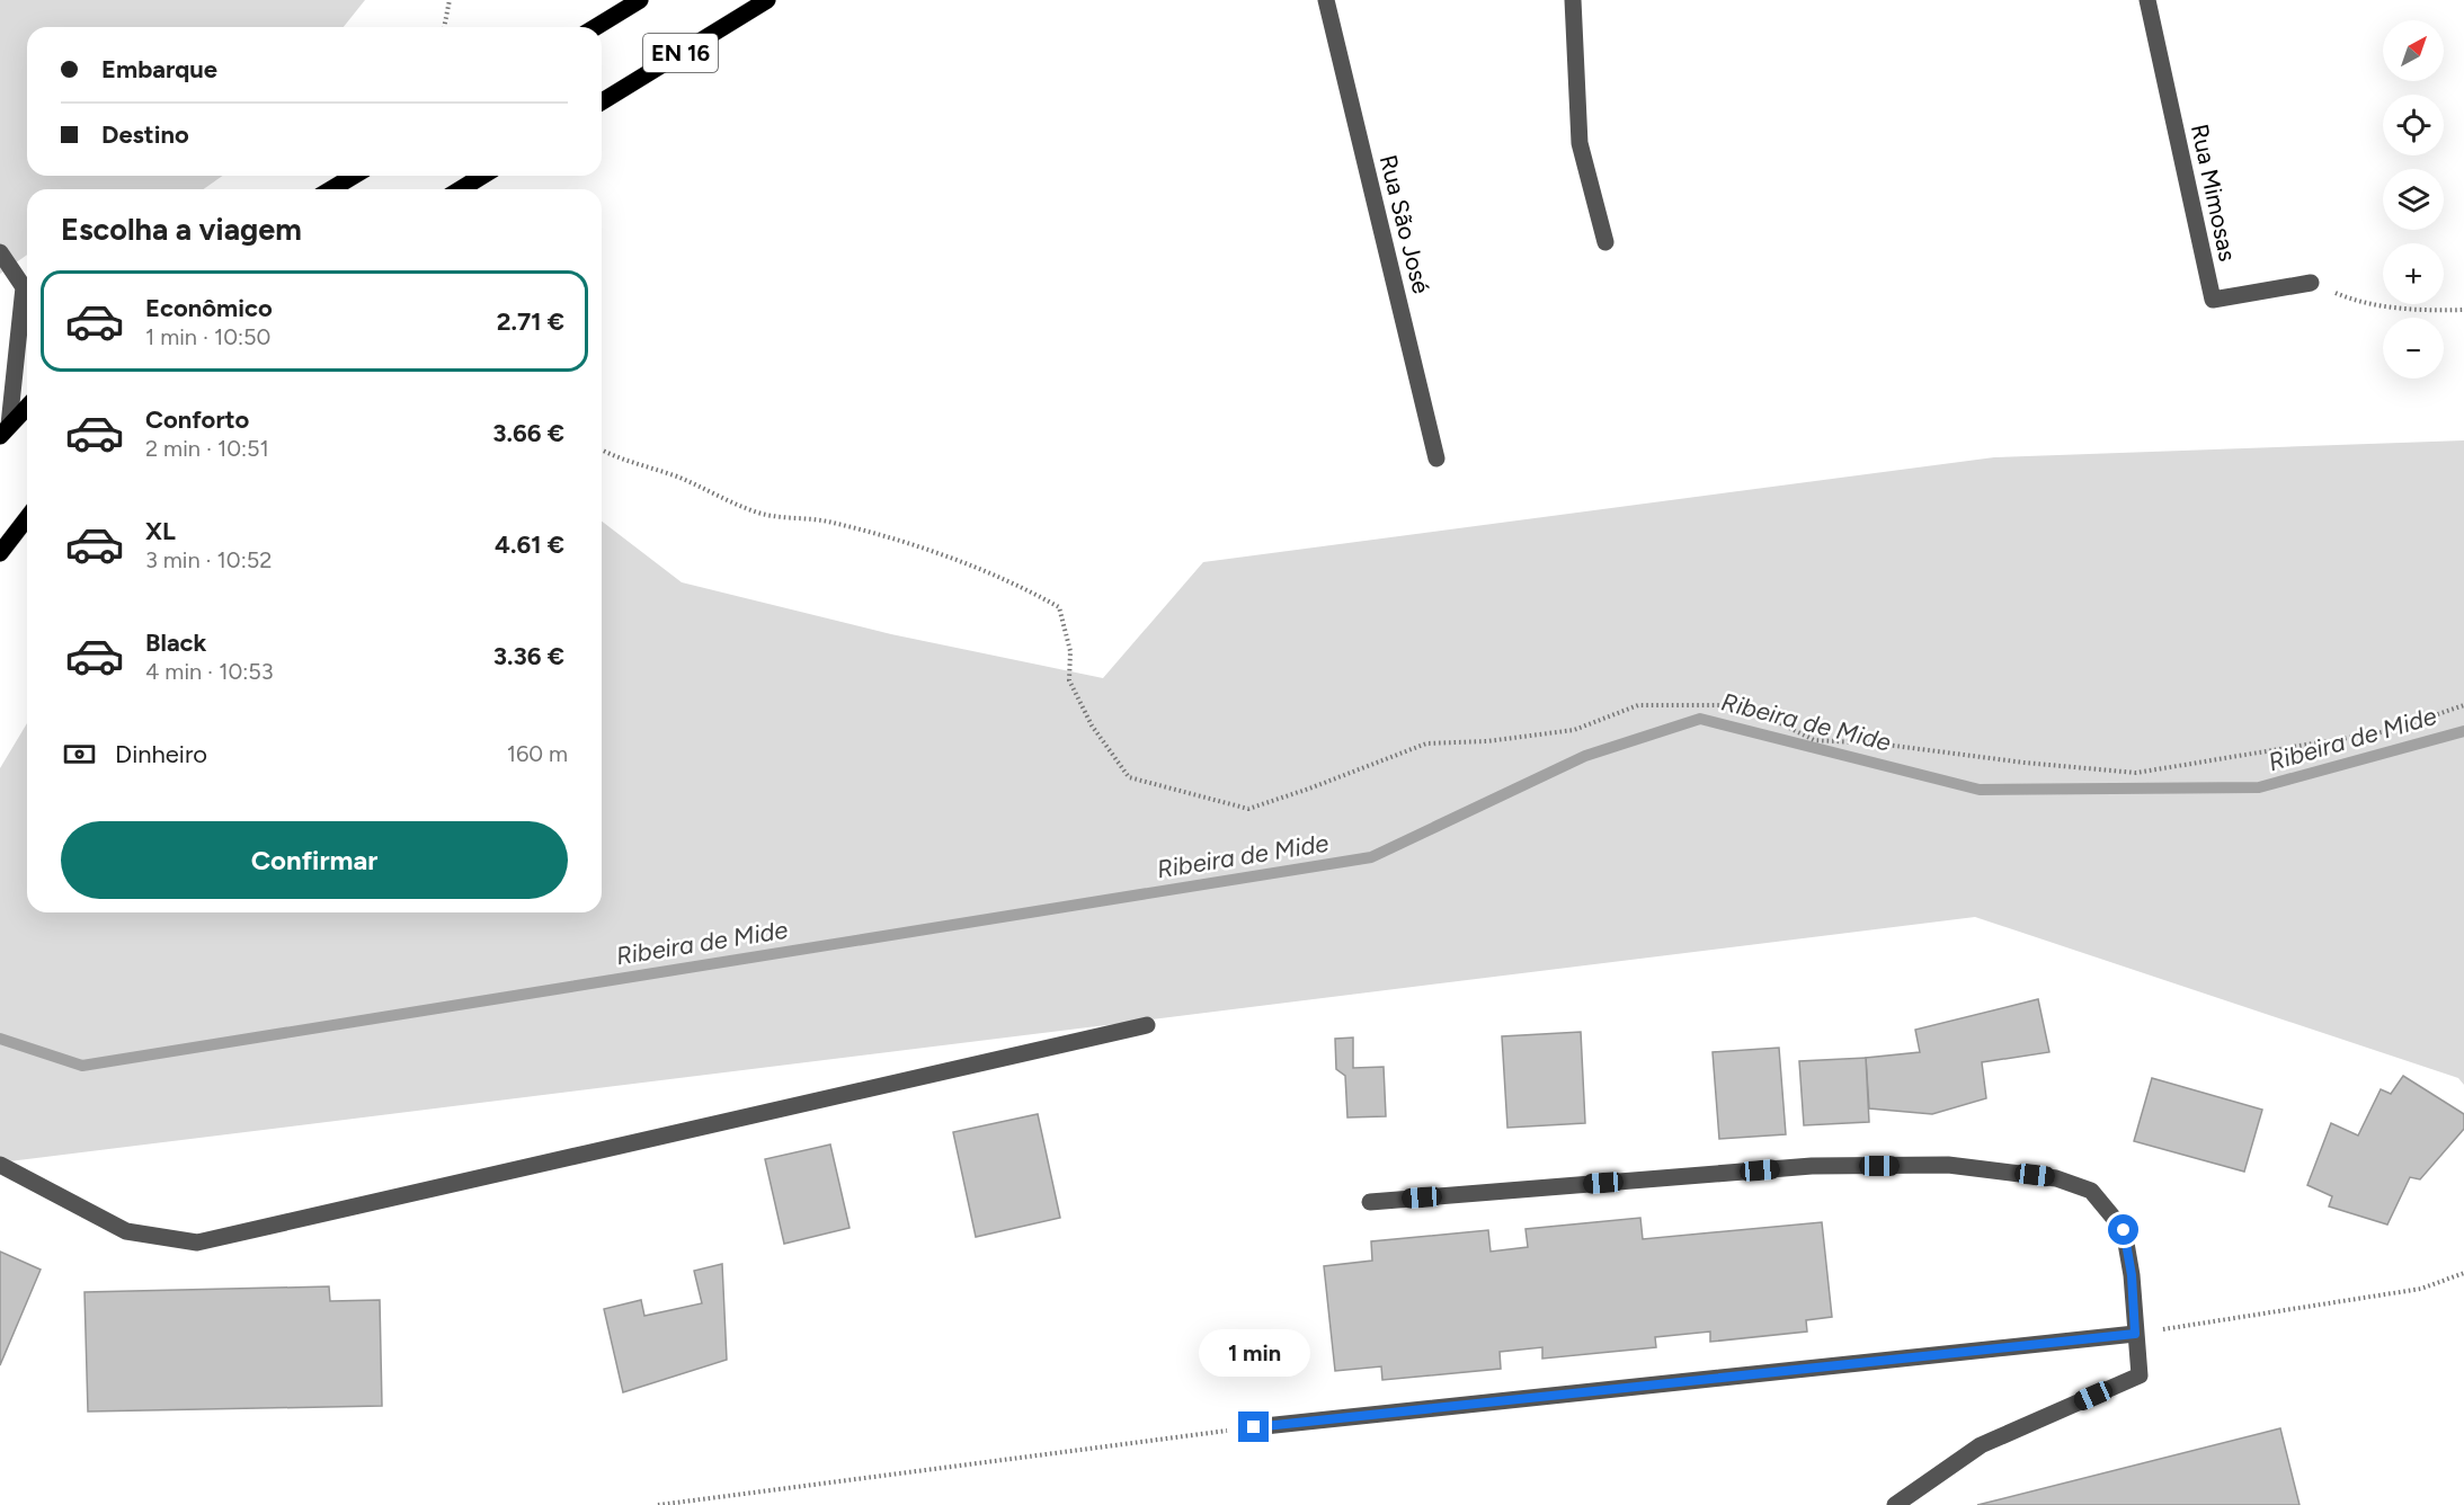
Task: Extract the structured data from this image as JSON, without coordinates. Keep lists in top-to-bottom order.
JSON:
{
  "streets": {
    "main road": ["EN 16"],
    "street": ["Rua Mimosas", "Rua São José"]
  },
  "water": ["Ribeira de Mide"],
  "north": "top right",
  "page": {
    "map_buttons": ["+", "−"],
    "banner": ["Embarque", "Destino"],
    "heading": "Escolha a viagem",
    "list": [
      {
        "name": "Econômico",
        "note": "1 min · 10:50",
        "value": "2.71 €"
      },
      {
        "name": "Conforto",
        "note": "2 min · 10:51",
        "value": "3.66 €"
      },
      {
        "name": "XL",
        "note": "3 min · 10:52",
        "value": "4.61 €"
      },
      {
        "name": "Black",
        "note": "4 min · 10:53",
        "value": "3.36 €"
      }
    ],
    "pay": ["Dinheiro", "160 m"],
    "buttons": "Confirmar",
    "bubble": "1 min"
  }
}
